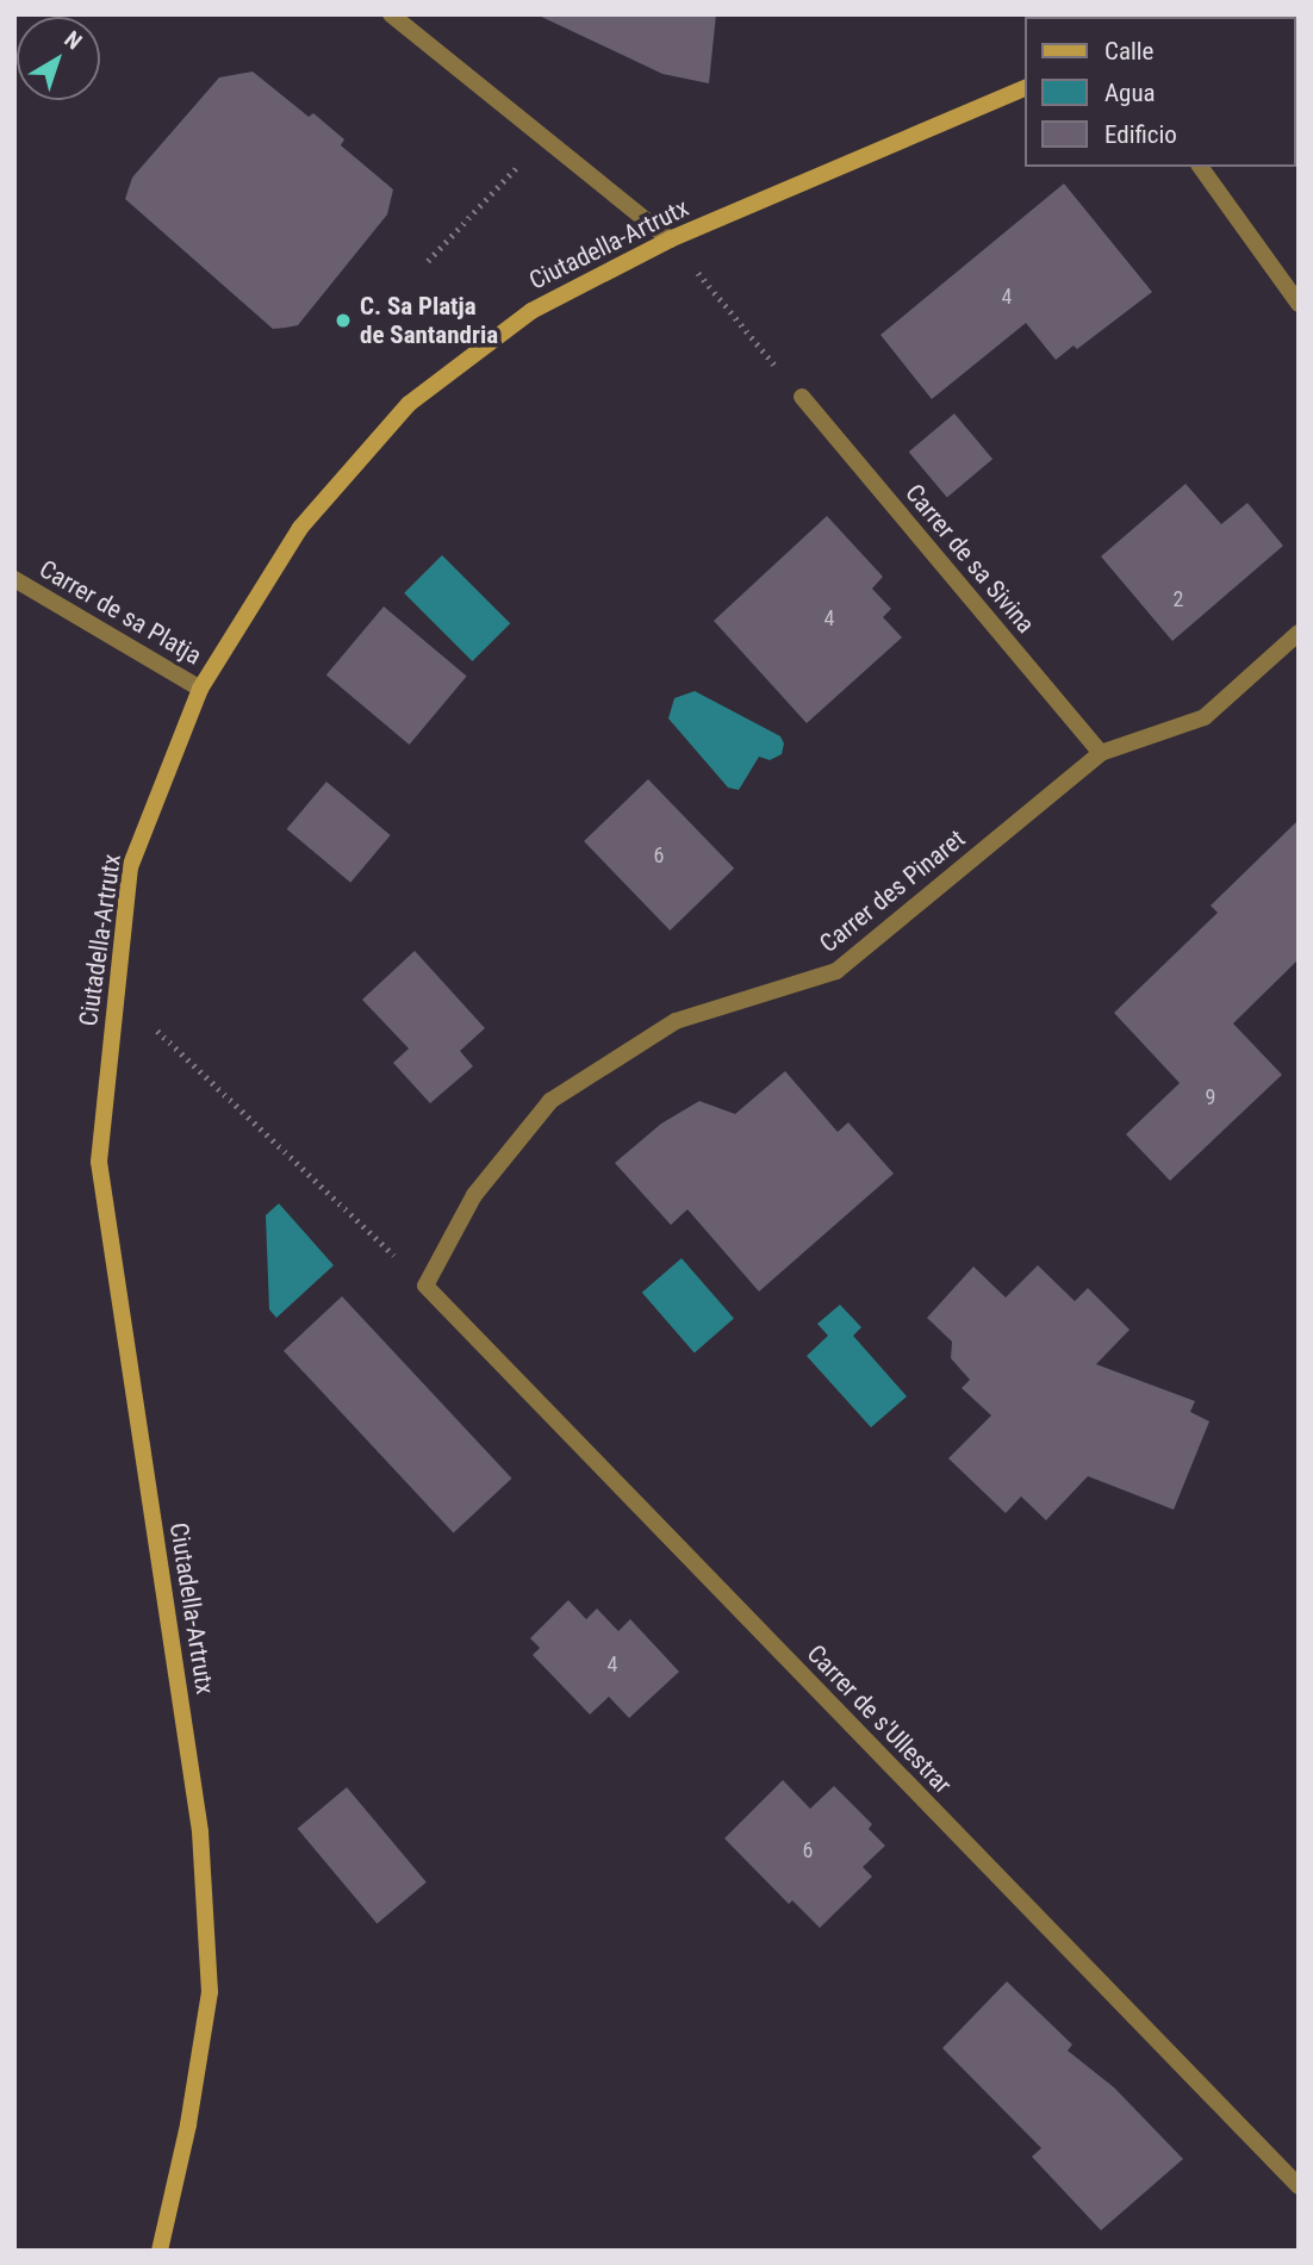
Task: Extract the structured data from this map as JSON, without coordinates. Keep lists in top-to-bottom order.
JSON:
{
  "streets": {
    "main road": ["Ciutadella-Artrutx"],
    "street": [
      "Carrer de sa Sivina",
      "Carrer de sa Platja",
      "Carrer des Pinaret",
      "Carrer de s'Ullestrar"
    ]
  },
  "crossings": [
    ["Ciutadella-Artrutx", "Carrer de sa Platja"],
    ["Carrer de sa Sivina", "Carrer des Pinaret"],
    ["Carrer des Pinaret", "Carrer de s'Ullestrar"]
  ],
  "places": ["C. Sa Platja de Santandria"],
  "house_numbers": [
    "4",
    "2",
    "4",
    "6",
    "9",
    "4",
    "6"
  ],
  "legend": ["Calle", "Agua", "Edificio"],
  "north": "top right"
}
